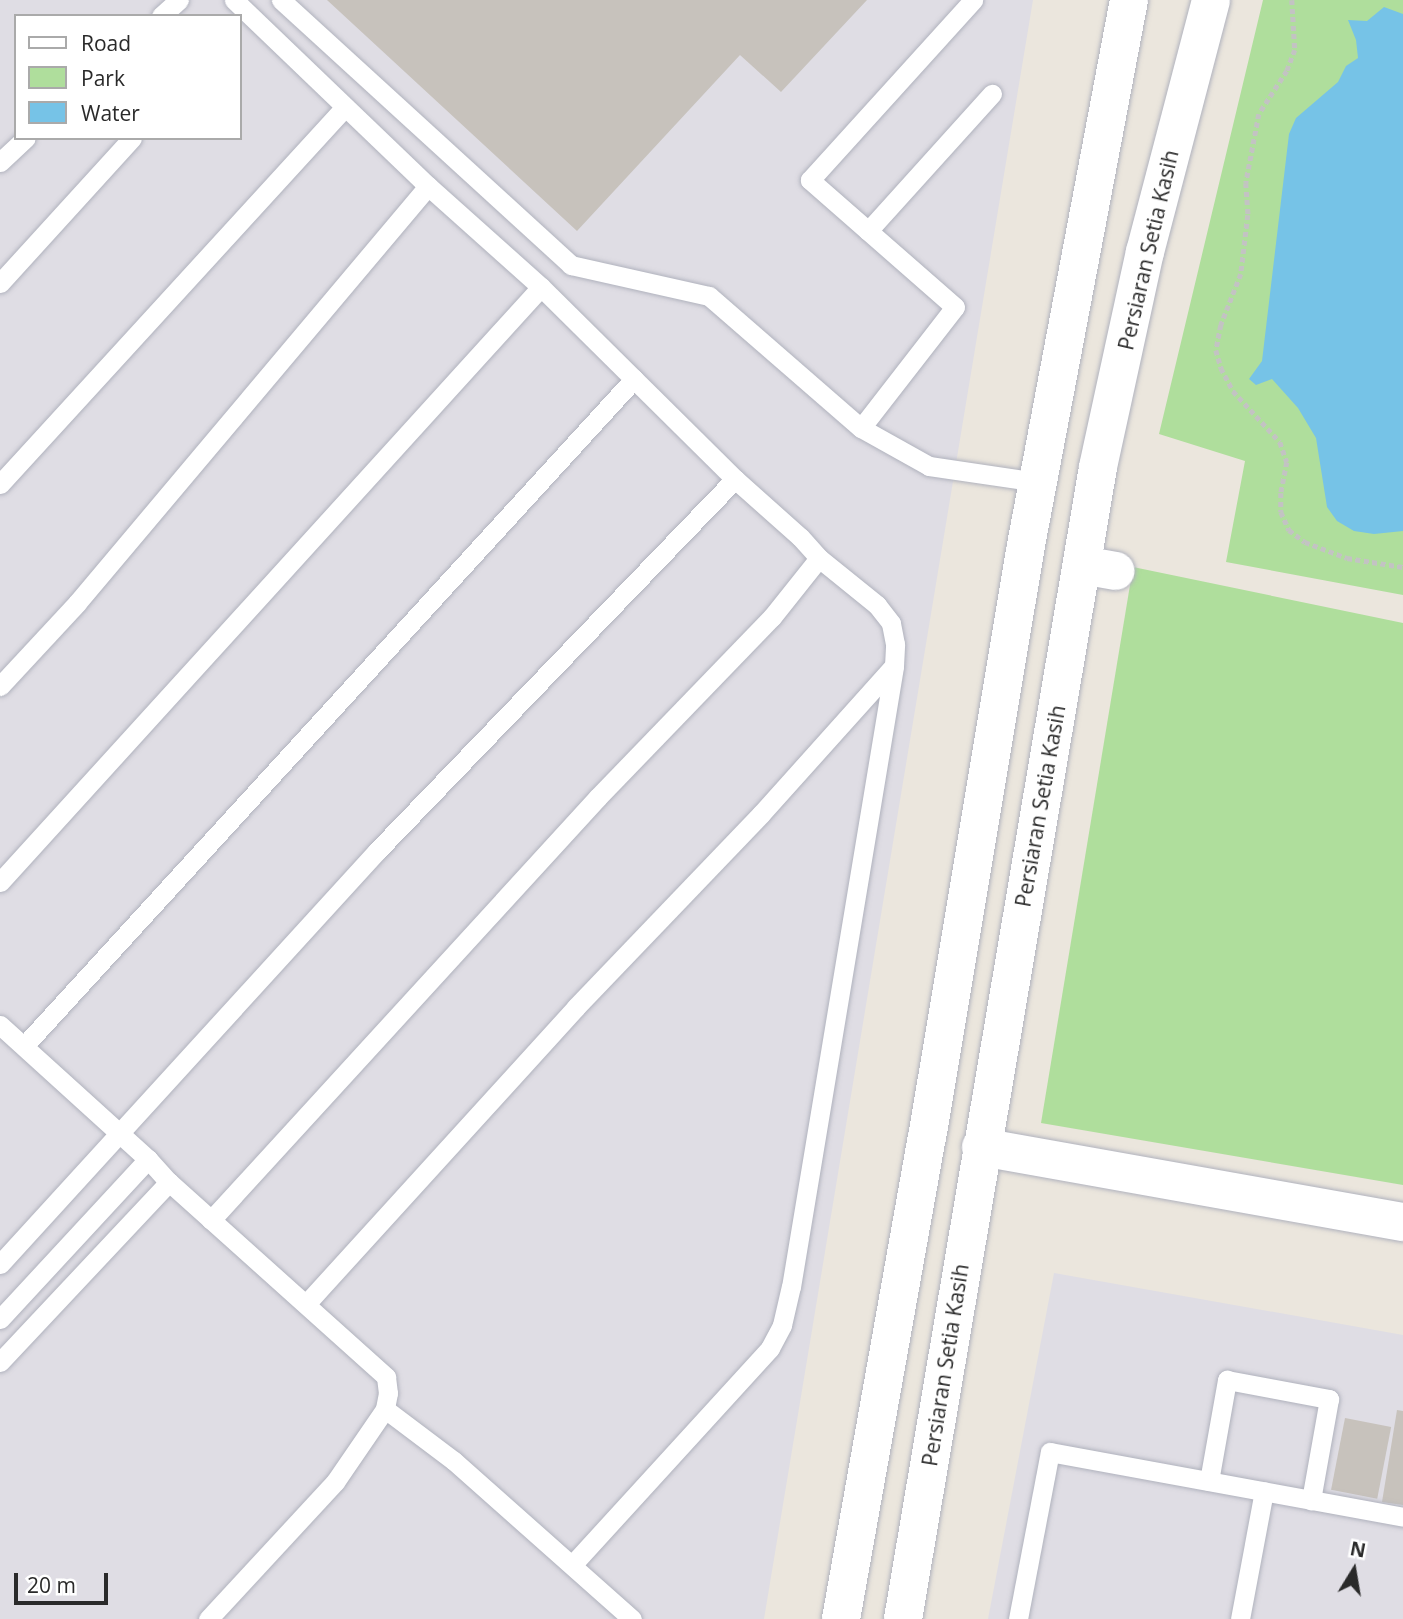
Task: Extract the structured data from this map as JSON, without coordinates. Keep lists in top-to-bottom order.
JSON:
{
  "streets": {
    "street": ["Persiaran Setia Kasih"]
  },
  "legend": ["Road", "Park", "Water"],
  "scale_bar": "20 m",
  "north": "top"
}
